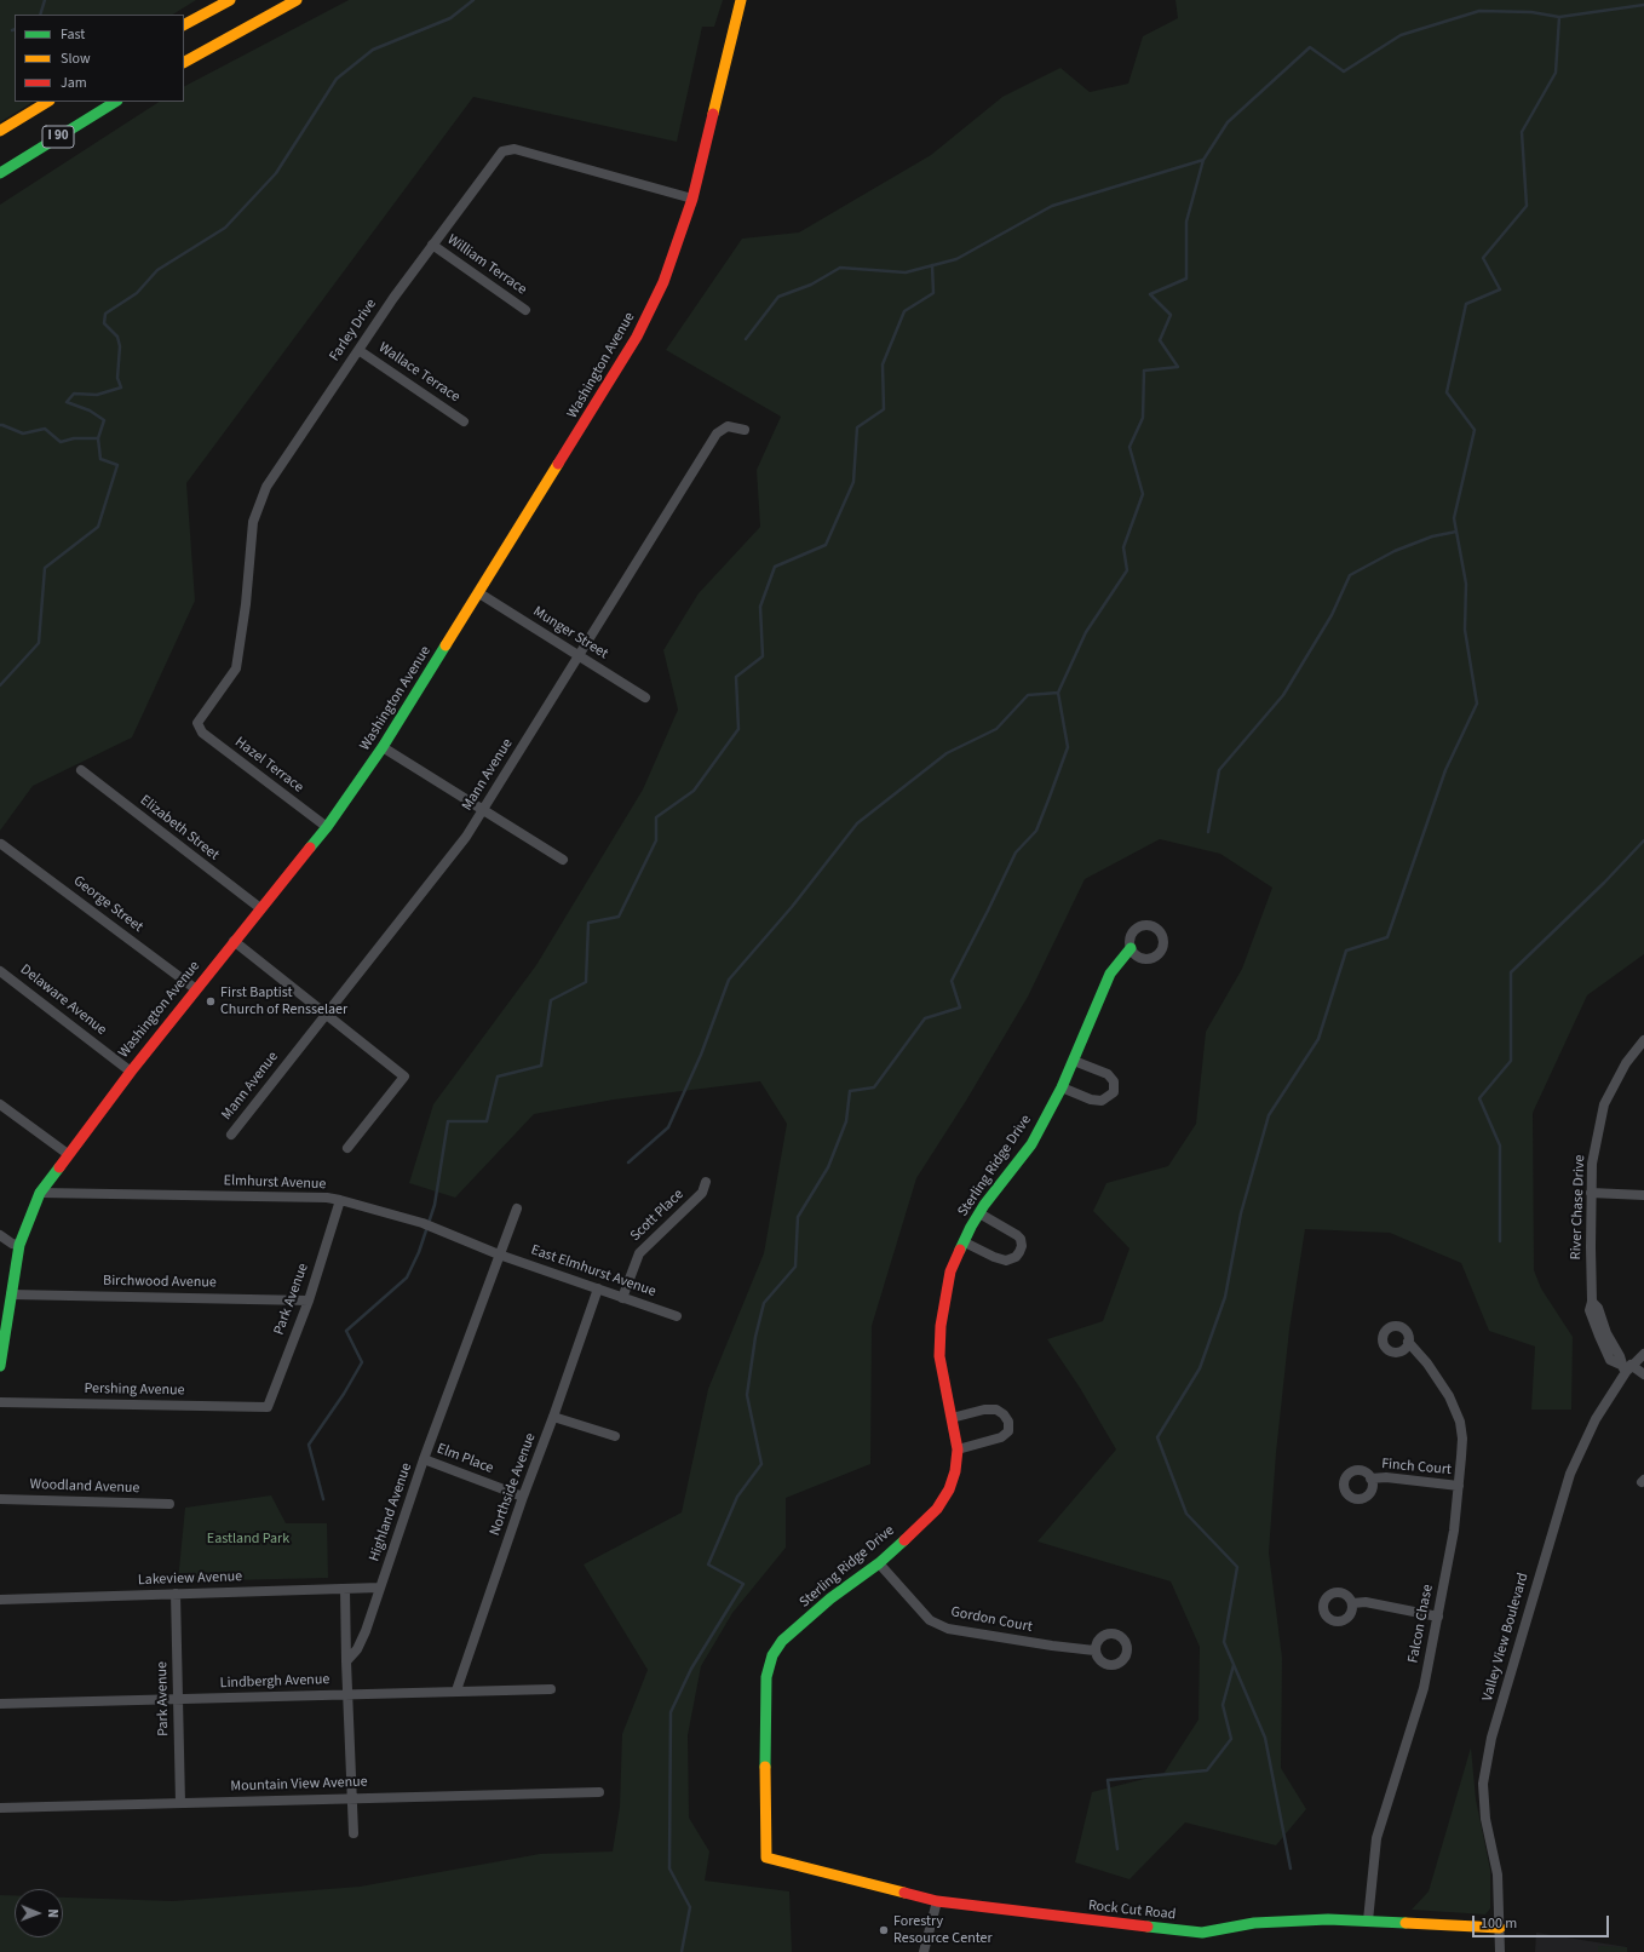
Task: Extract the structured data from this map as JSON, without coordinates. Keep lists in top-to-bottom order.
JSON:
{
  "streets": {
    "main road": [
      "I 90",
      "Washington Avenue",
      "Sterling Ridge Drive",
      "Rock Cut Road"
    ],
    "street": [
      "William Terrace",
      "Farley Drive",
      "Wallace Terrace",
      "Munger Street",
      "Hazel Terrace",
      "Mann Avenue",
      "Elizabeth Street",
      "George Street",
      "Delaware Avenue",
      "Elmhurst Avenue",
      "River Chase Drive",
      "Scott Place",
      "East Elmhurst Avenue",
      "Birchwood Avenue",
      "Park Avenue",
      "Pershing Avenue",
      "Elm Place",
      "Finch Court",
      "Northside Avenue",
      "Woodland Avenue",
      "Highland Avenue",
      "Lakeview Avenue",
      "Gordon Court",
      "Falcon Chase",
      "Valley View Boulevard",
      "Lindbergh Avenue",
      "Mountain View Avenue"
    ]
  },
  "crossings": [
    ["William Terrace", "Farley Drive"],
    ["Farley Drive", "Washington Avenue"],
    ["Farley Drive", "Wallace Terrace"],
    ["Farley Drive", "Hazel Terrace"],
    ["Washington Avenue", "Munger Street"],
    ["Washington Avenue", "Hazel Terrace"],
    ["Washington Avenue", "Elizabeth Street"],
    ["Washington Avenue", "George Street"],
    ["Washington Avenue", "Delaware Avenue"],
    ["Washington Avenue", "Elmhurst Avenue"],
    ["Washington Avenue", "Birchwood Avenue"],
    ["Munger Street", "Mann Avenue"],
    ["Sterling Ridge Drive", "Gordon Court"],
    ["Sterling Ridge Drive", "Rock Cut Road"],
    ["Elmhurst Avenue", "East Elmhurst Avenue"],
    ["Elmhurst Avenue", "Park Avenue"],
    ["Elmhurst Avenue", "Highland Avenue"],
    ["River Chase Drive", "Valley View Boulevard"],
    ["Scott Place", "East Elmhurst Avenue"],
    ["East Elmhurst Avenue", "Northside Avenue"],
    ["East Elmhurst Avenue", "Highland Avenue"],
    ["Birchwood Avenue", "Park Avenue"],
    ["Park Avenue", "Pershing Avenue"],
    ["Park Avenue", "Lakeview Avenue"],
    ["Park Avenue", "Lindbergh Avenue"],
    ["Park Avenue", "Mountain View Avenue"],
    ["Elm Place", "Northside Avenue"],
    ["Elm Place", "Highland Avenue"],
    ["Finch Court", "Falcon Chase"],
    ["Northside Avenue", "Lindbergh Avenue"],
    ["Highland Avenue", "Lakeview Avenue"],
    ["Falcon Chase", "Rock Cut Road"],
    ["Valley View Boulevard", "Rock Cut Road"]
  ],
  "parks": ["Eastland Park"],
  "places": ["First Baptist Church of Rensselaer", "Forestry Resource Center"],
  "legend": ["Fast", "Slow", "Jam"],
  "scale_bar": "100 m",
  "north": "right"
}
